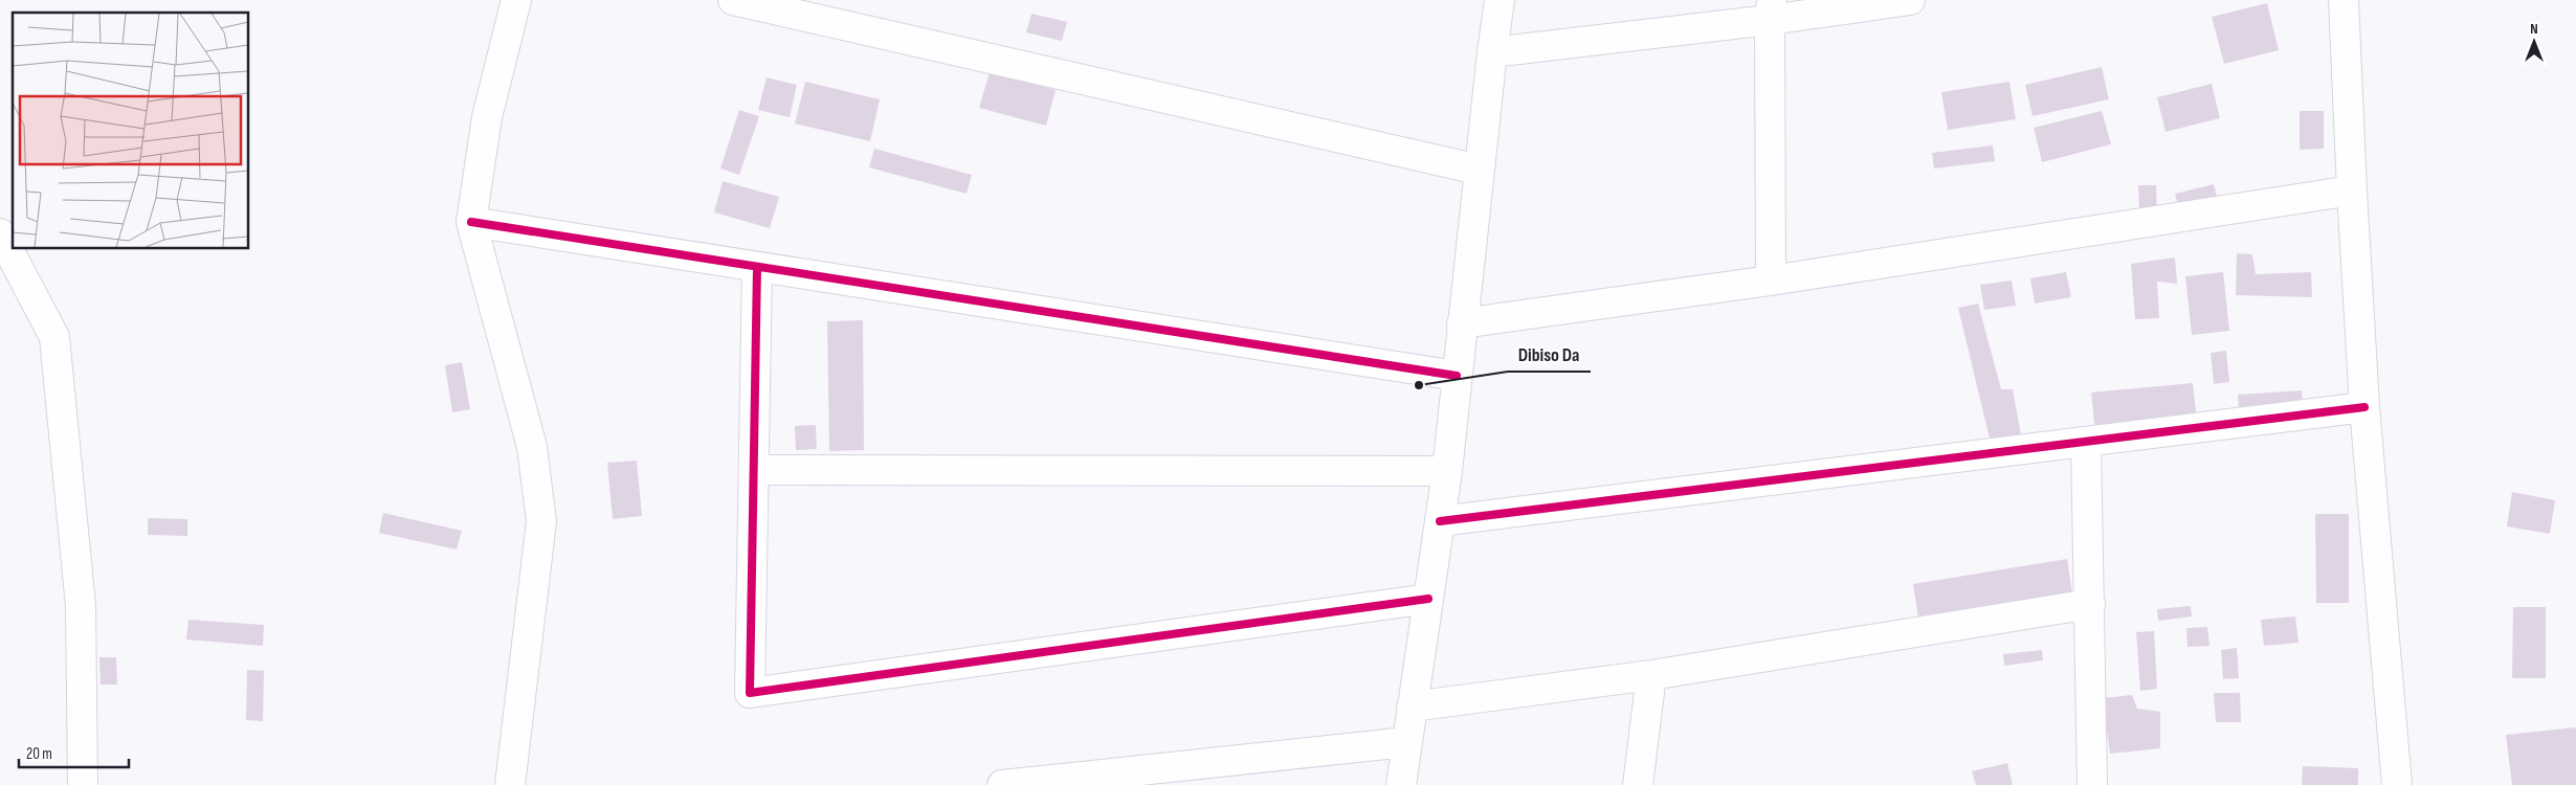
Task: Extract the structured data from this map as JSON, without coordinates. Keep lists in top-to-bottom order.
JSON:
{
  "places": ["Dibiso Da"],
  "scale_bar": "20 m",
  "north": "top"
}
